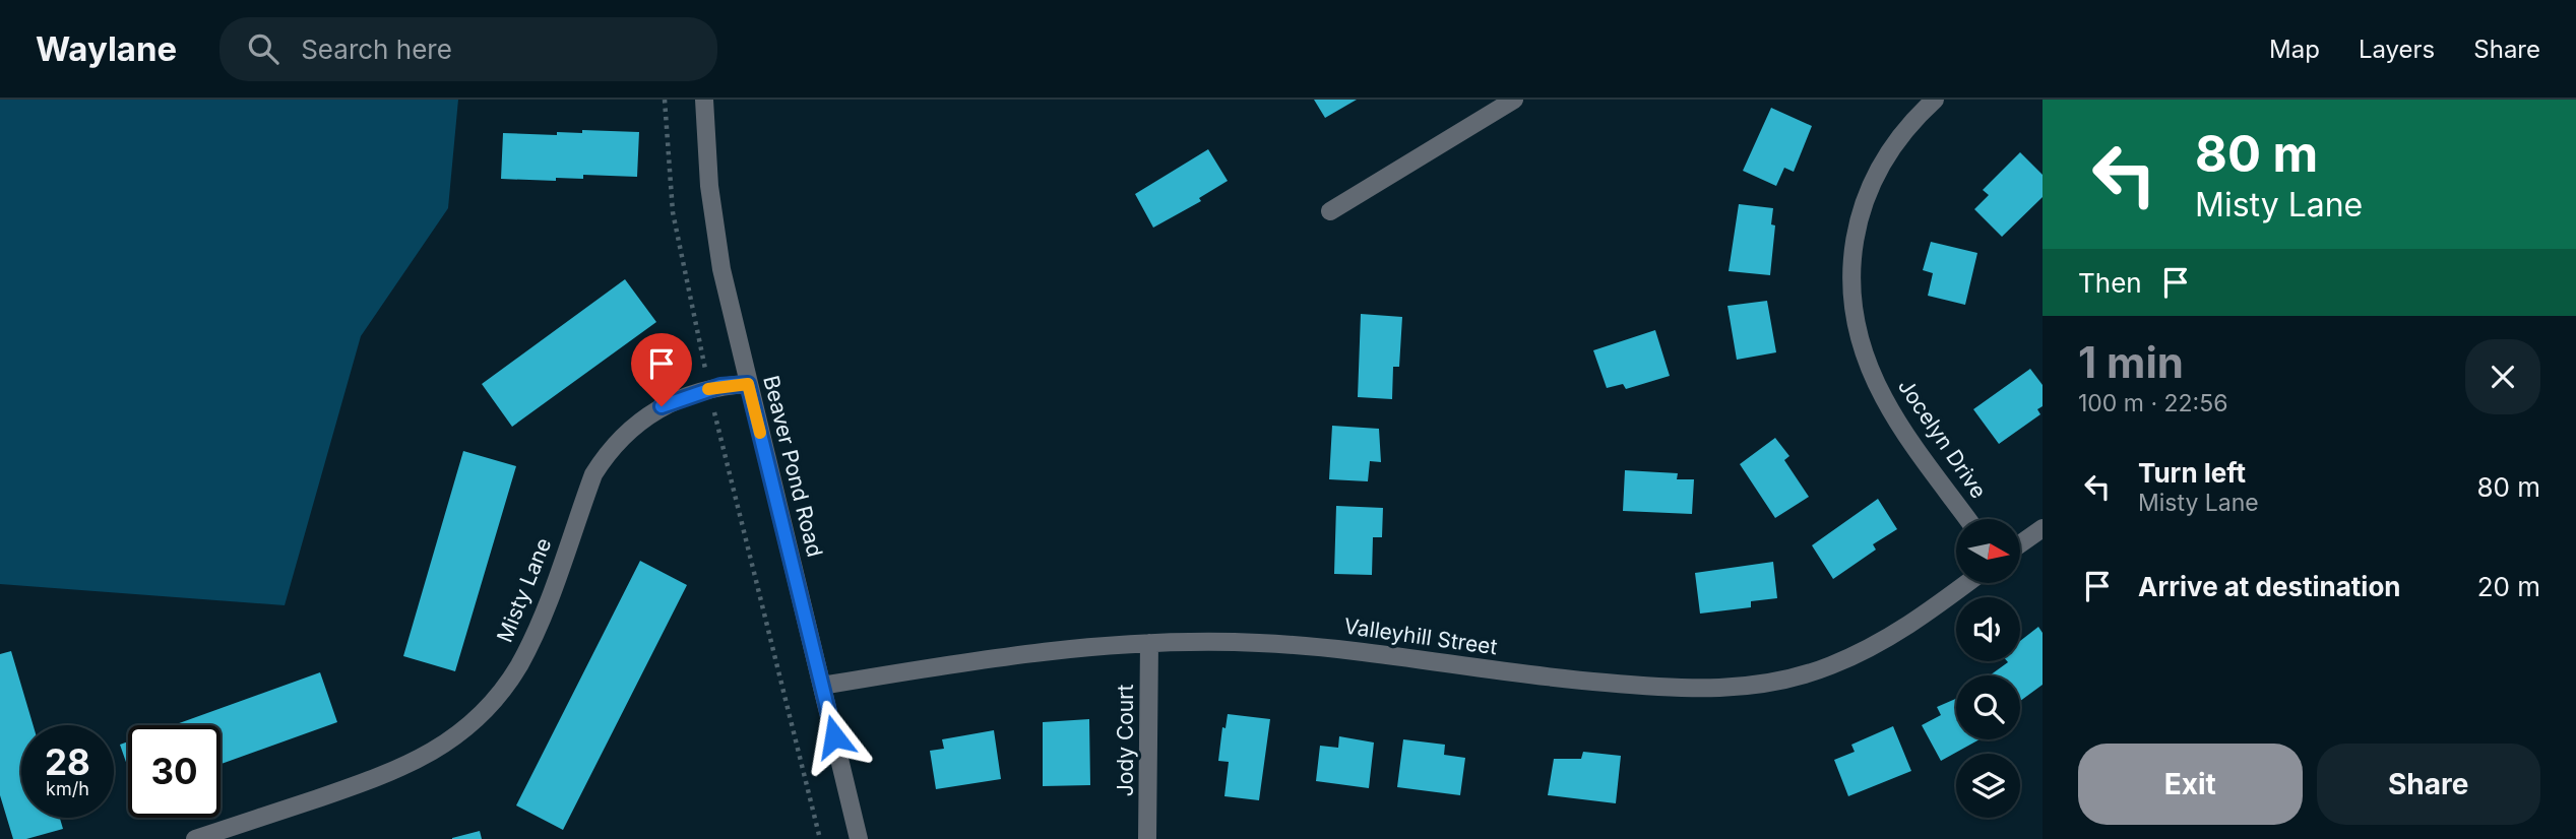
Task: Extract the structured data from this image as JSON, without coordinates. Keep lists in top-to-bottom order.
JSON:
{
  "streets": {
    "street": [
      "Jocelyn Drive",
      "Beaver Pond Road",
      "Misty Lane",
      "Valleyhill Street",
      "Jody Court"
    ]
  },
  "crossings": [
    ["Beaver Pond Road", "Misty Lane"],
    ["Beaver Pond Road", "Valleyhill Street"],
    ["Valleyhill Street", "Jody Court"]
  ],
  "north": "right",
  "page": {
    "header": "Waylane",
    "search": "Search here",
    "nav": ["Map", "Layers", "Share"],
    "turn": ["80 m", "Misty Lane"],
    "then": "Then",
    "heading": ["1 min", "100 m · 22:56"],
    "list": [
      {
        "name": "Turn left",
        "note": "Misty Lane",
        "value": "80 m"
      },
      {
        "name": "Arrive at destination",
        "value": "20 m"
      }
    ],
    "speed": "28 km/h",
    "limit": "30",
    "buttons": ["Exit", "Share"]
  }
}
